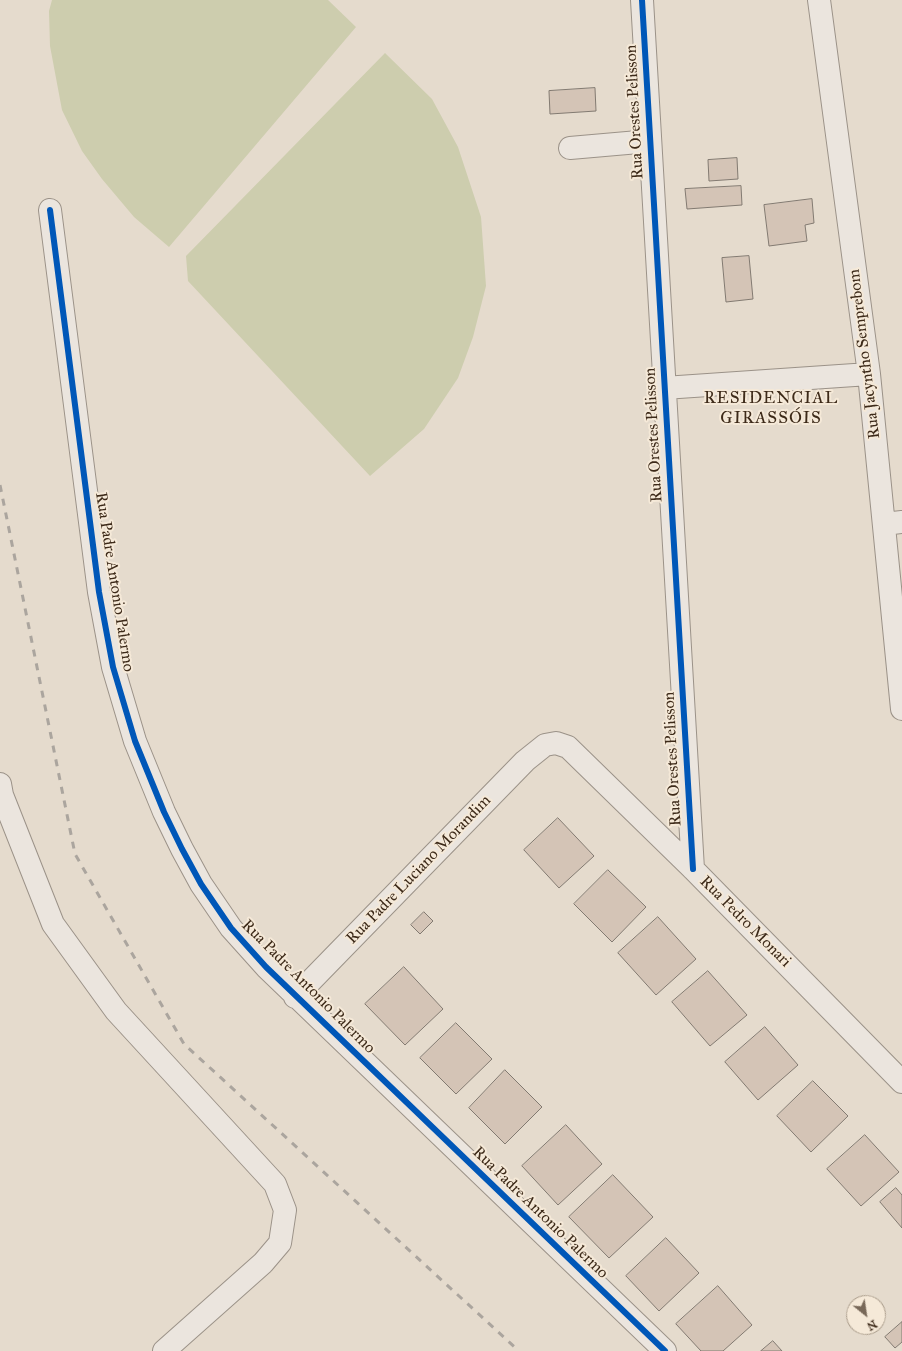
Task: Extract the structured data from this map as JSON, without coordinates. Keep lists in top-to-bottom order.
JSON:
{
  "streets": {
    "street": [
      "Rua Orestes Pelisson",
      "Rua Jacyntho Semprebom",
      "Rua Padre Antonio Palermo",
      "Rua Padre Luciano Morandim",
      "Rua Pedro Monari"
    ]
  },
  "crossings": [
    ["Rua Orestes Pelisson", "Rua Pedro Monari"],
    ["Rua Padre Antonio Palermo", "Rua Padre Luciano Morandim"],
    ["Rua Padre Luciano Morandim", "Rua Pedro Monari"]
  ],
  "districts": ["RESIDENCIAL GIRASSÓIS"],
  "north": "bottom right"
}
